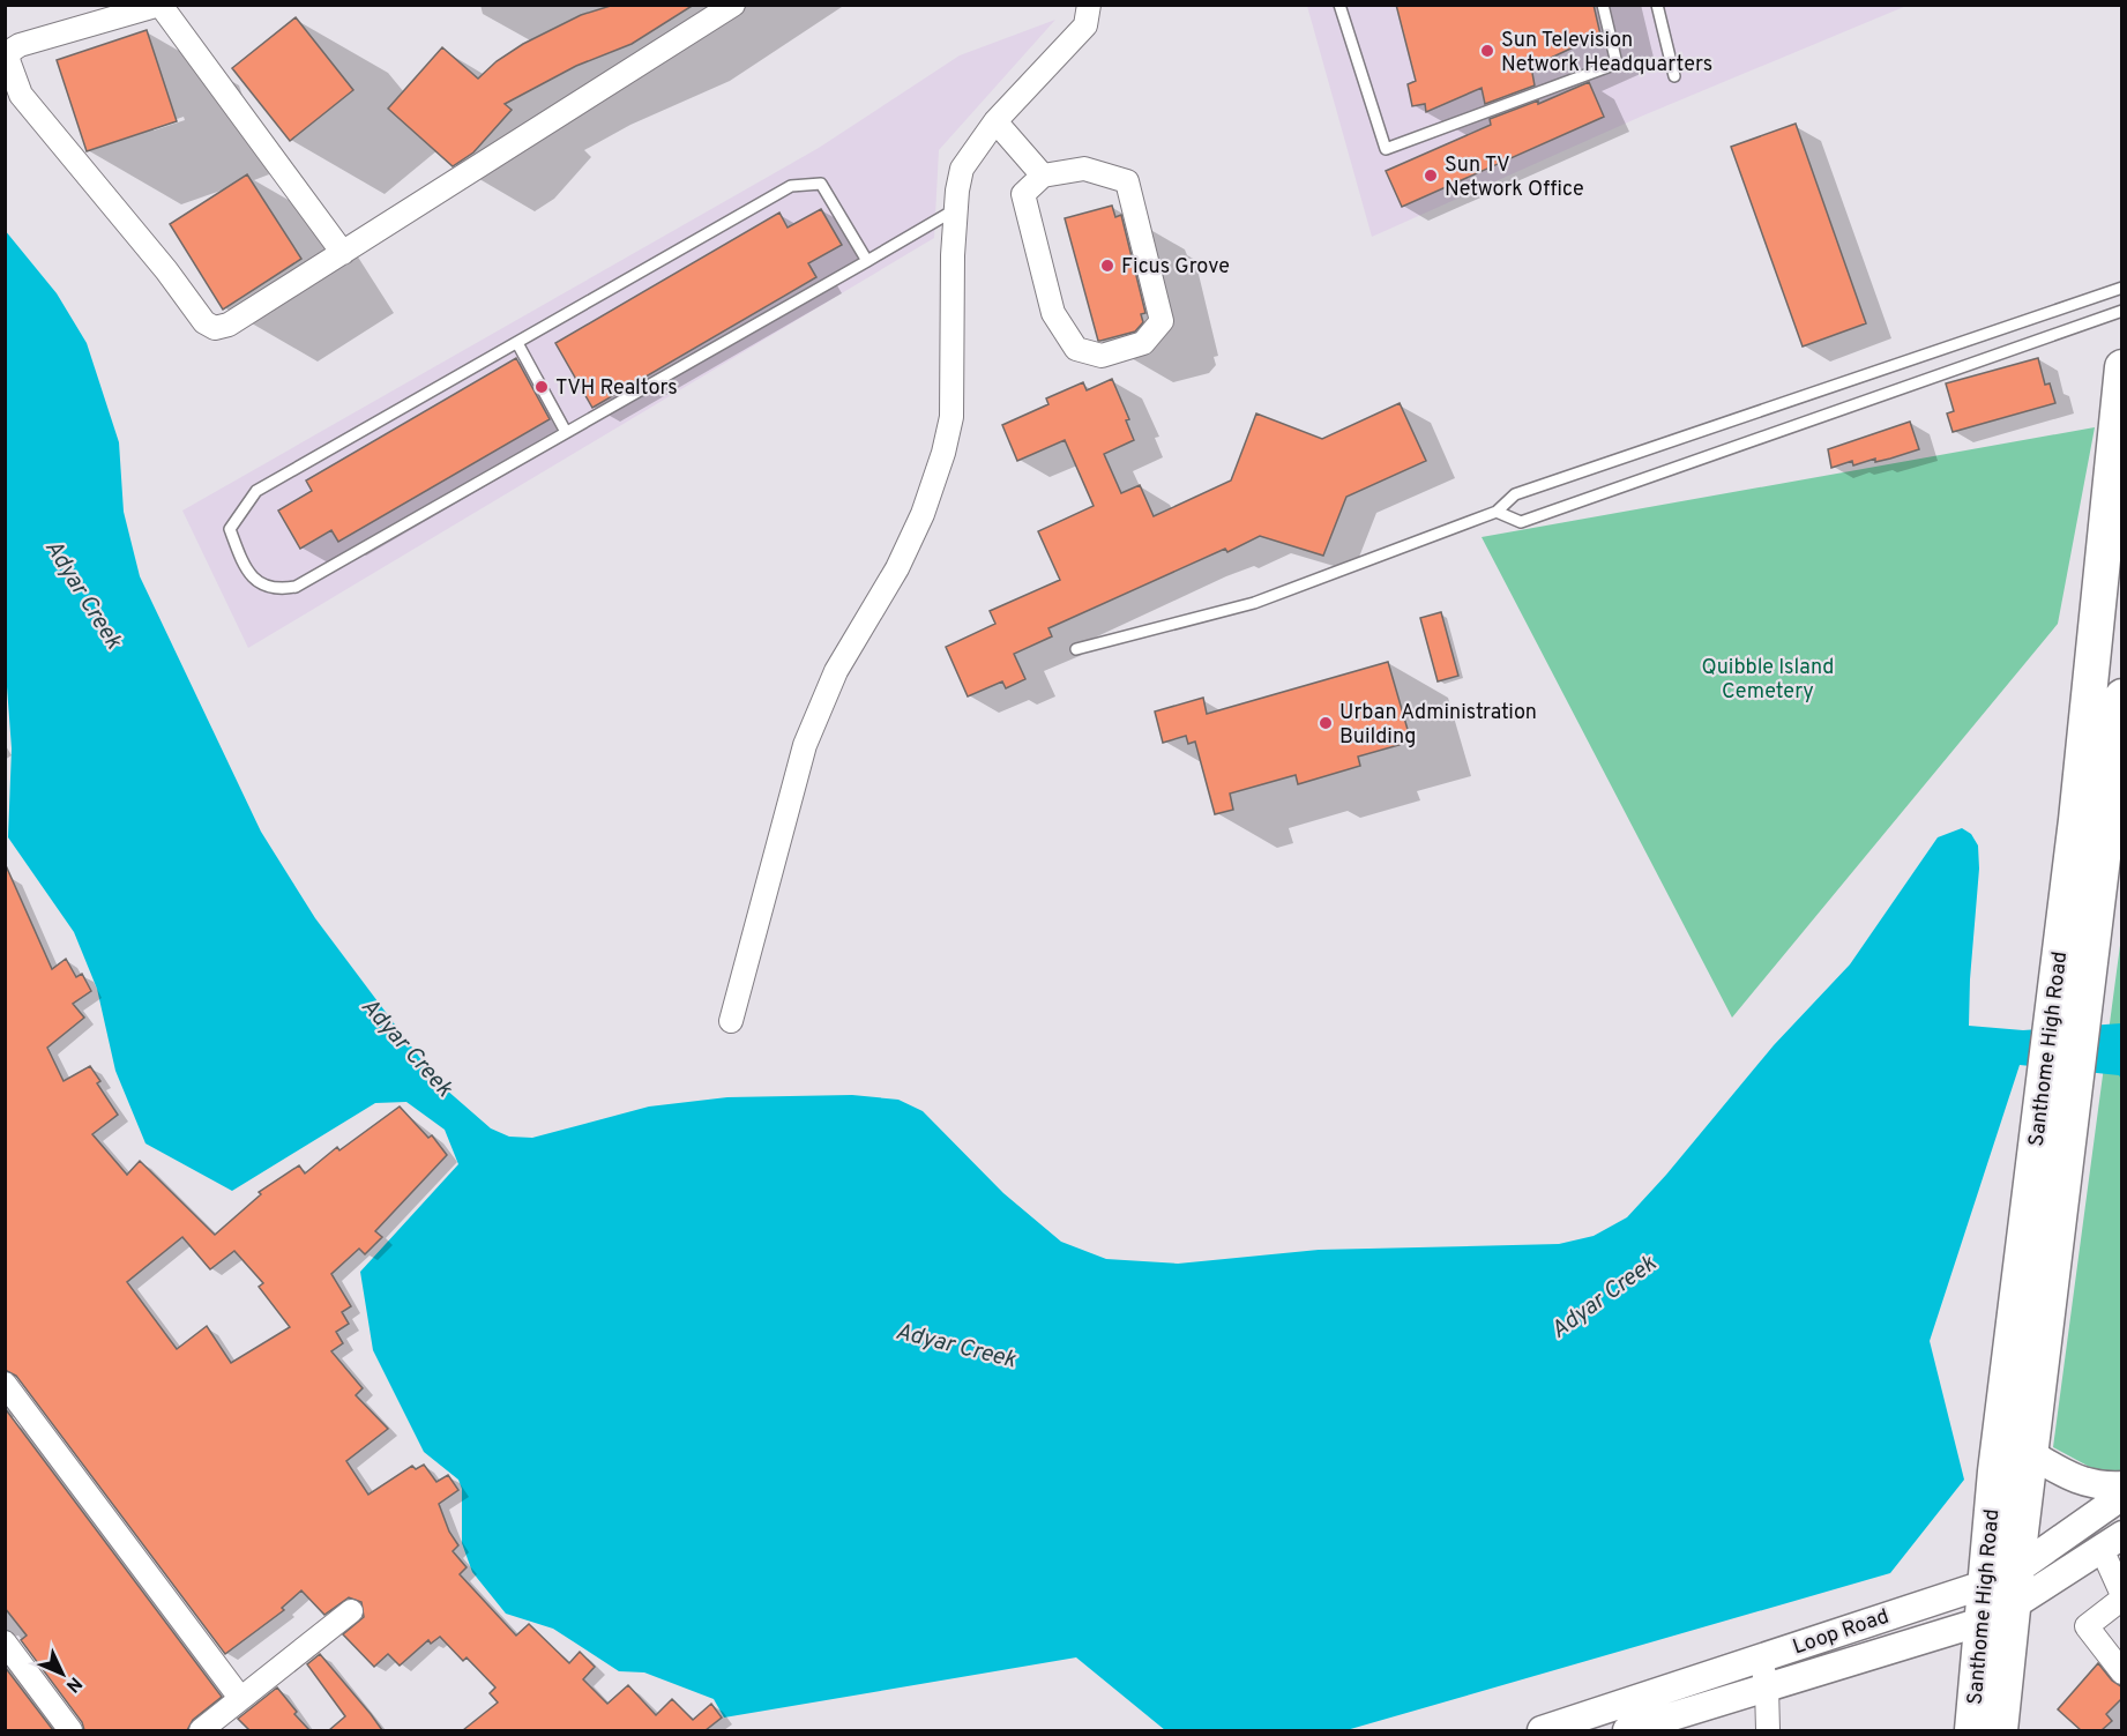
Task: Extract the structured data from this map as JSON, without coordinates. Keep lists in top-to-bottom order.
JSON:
{
  "streets": {
    "main road": ["Santhome High Road"],
    "street": ["Loop Road"]
  },
  "crossings": [
    ["Santhome High Road", "Loop Road"]
  ],
  "water": ["Adyar Creek"],
  "parks": ["Quibble Island Cemetery"],
  "places": [
    "Sun Television Network Headquarters",
    "Sun TV Network Office",
    "Ficus Grove",
    "TVH Realtors",
    "Urban Administration Building"
  ],
  "north": "bottom right"
}
